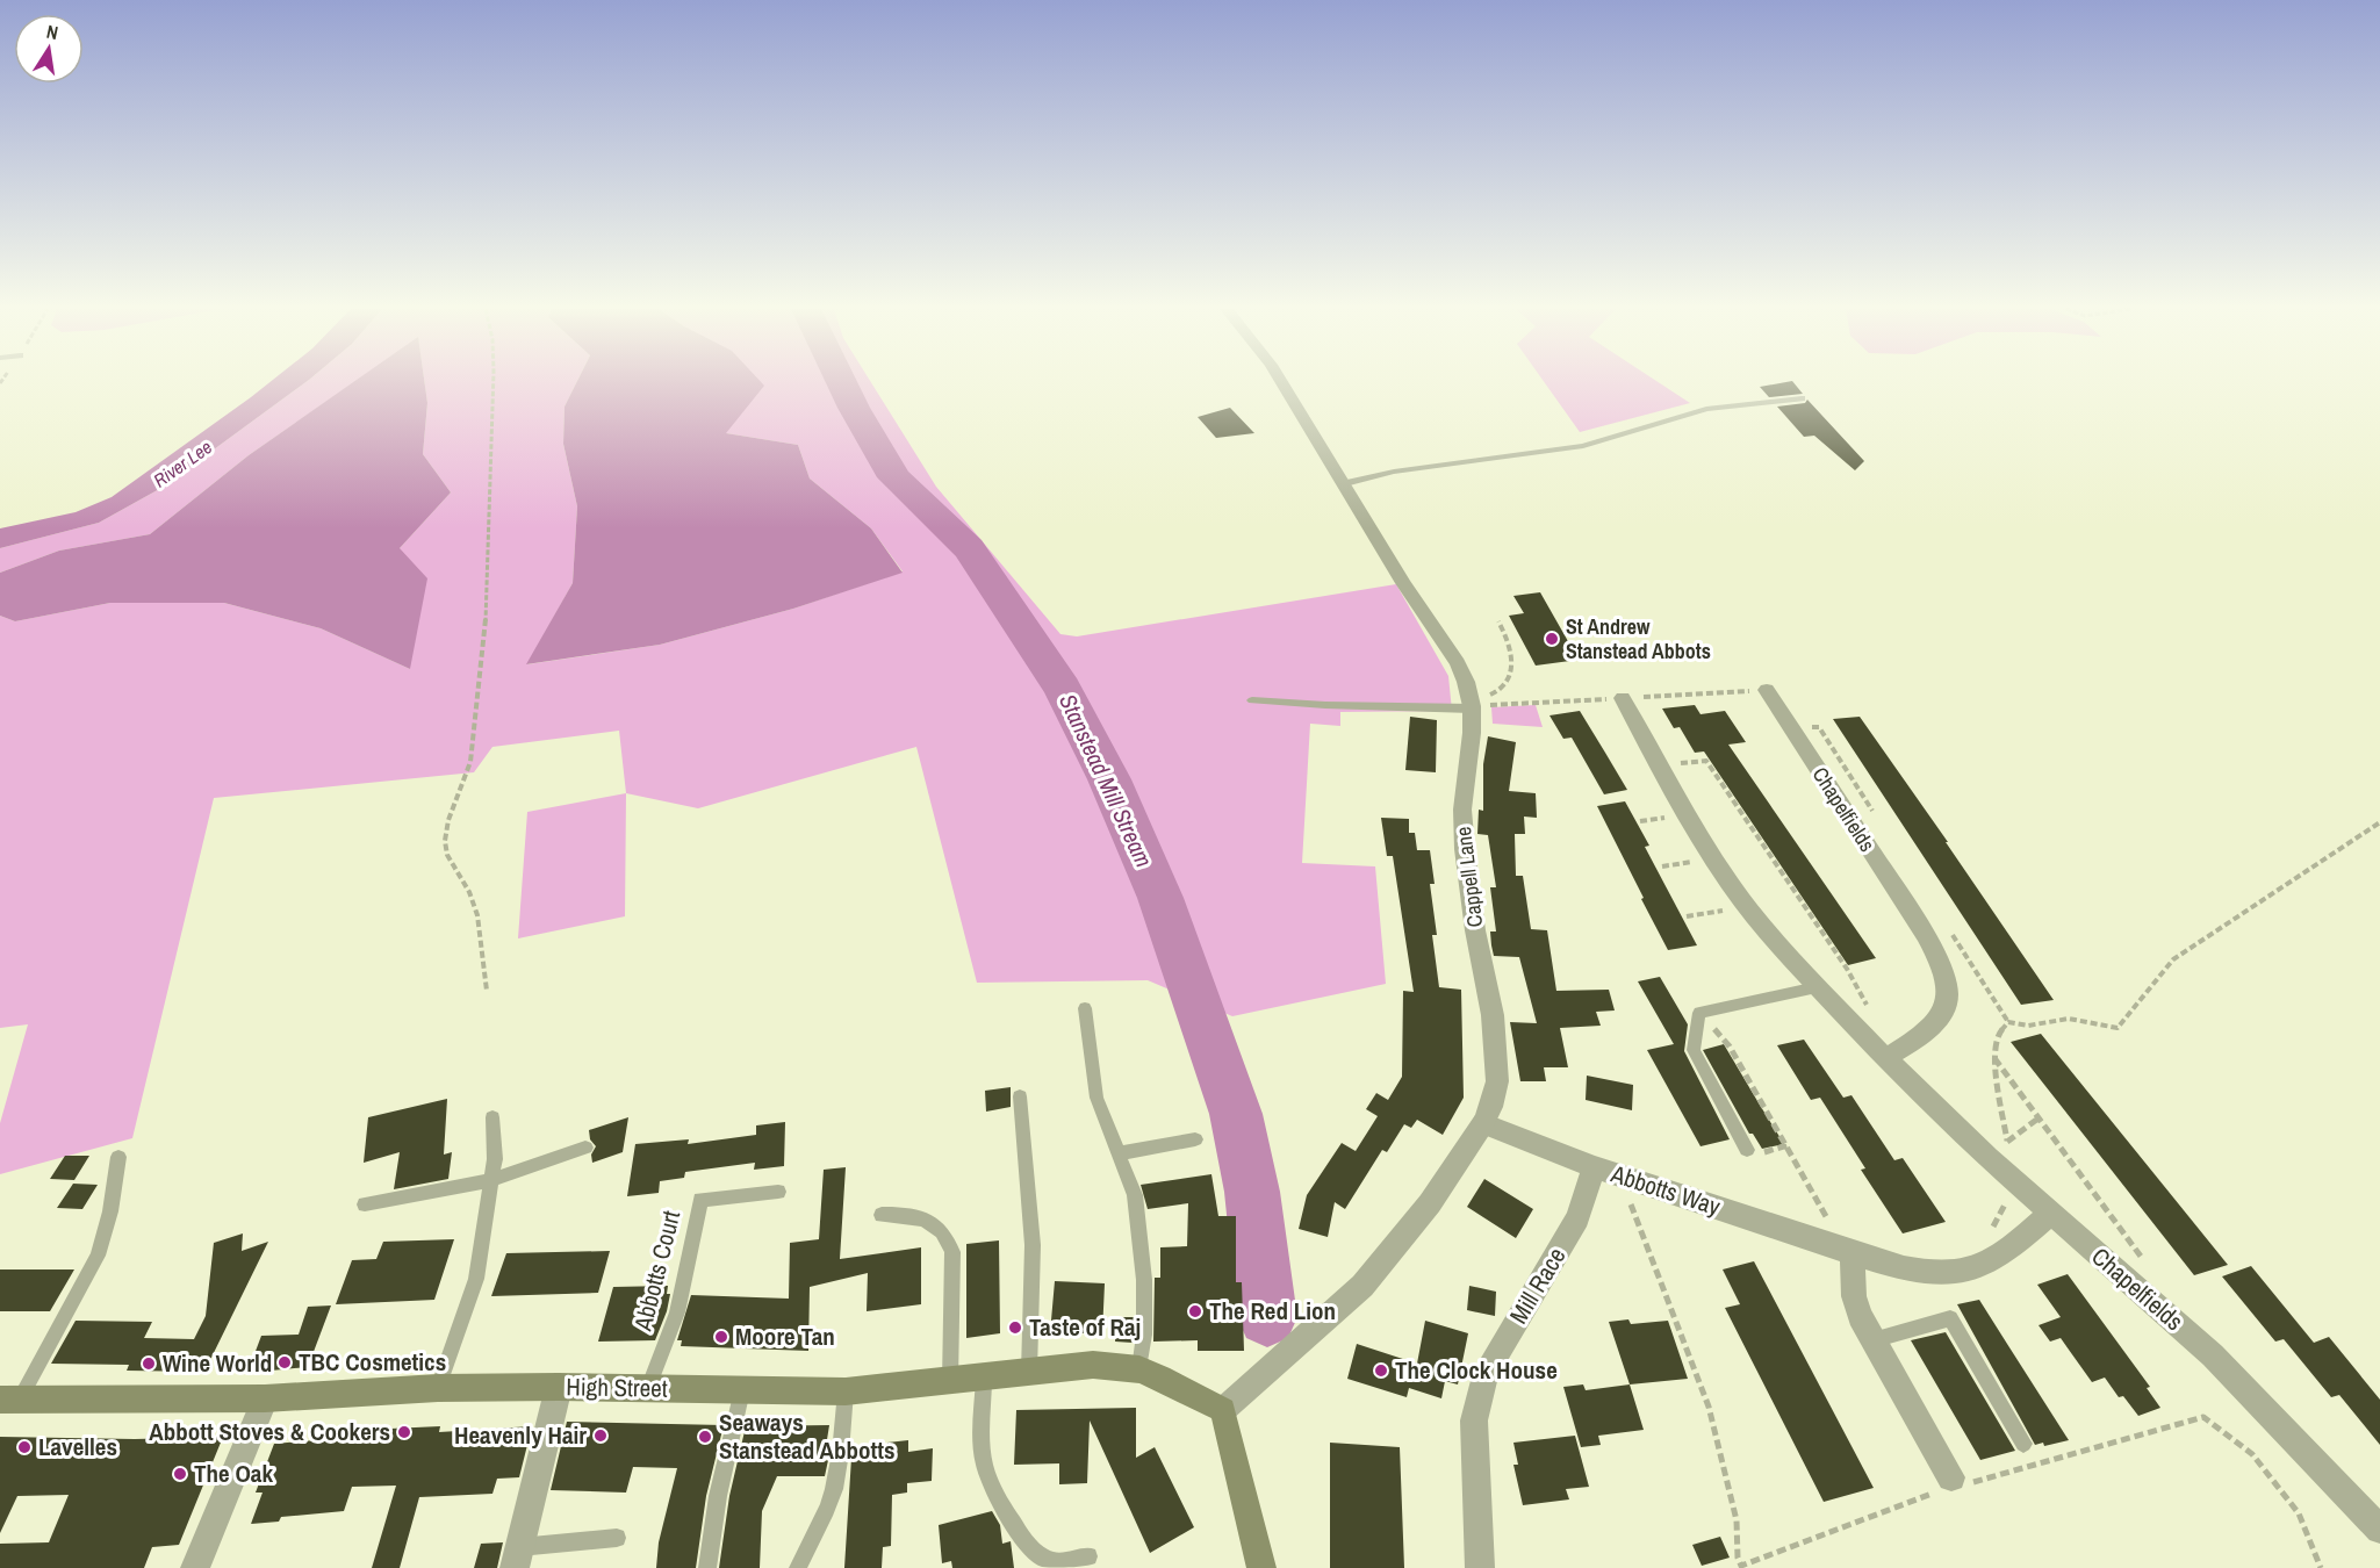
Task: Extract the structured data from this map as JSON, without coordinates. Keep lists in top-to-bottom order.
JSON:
{
  "streets": {
    "main road": ["High Street"],
    "street": [
      "Chapelfields",
      "Cappell Lane",
      "Abbotts Way",
      "Mill Race"
    ],
    "lane": ["Abbotts Court"]
  },
  "crossings": [
    ["Chapelfields", "Abbotts Way"],
    ["Cappell Lane", "Abbotts Way"],
    ["Cappell Lane", "High Street"],
    ["Abbotts Way", "Mill Race"],
    ["Abbotts Court", "High Street"]
  ],
  "water": ["River Lee", "Stanstead Mill Stream"],
  "places": [
    "St Andrew Stanstead Abbots",
    "The Red Lion",
    "Taste of Raj",
    "Moore Tan",
    "TBC Cosmetics",
    "Wine World",
    "The Clock House",
    "Abbott Stoves & Cookers",
    "Heavenly Hair",
    "Seaways Stanstead Abbotts",
    "Lavelles",
    "The Oak"
  ],
  "north": "top"
}
